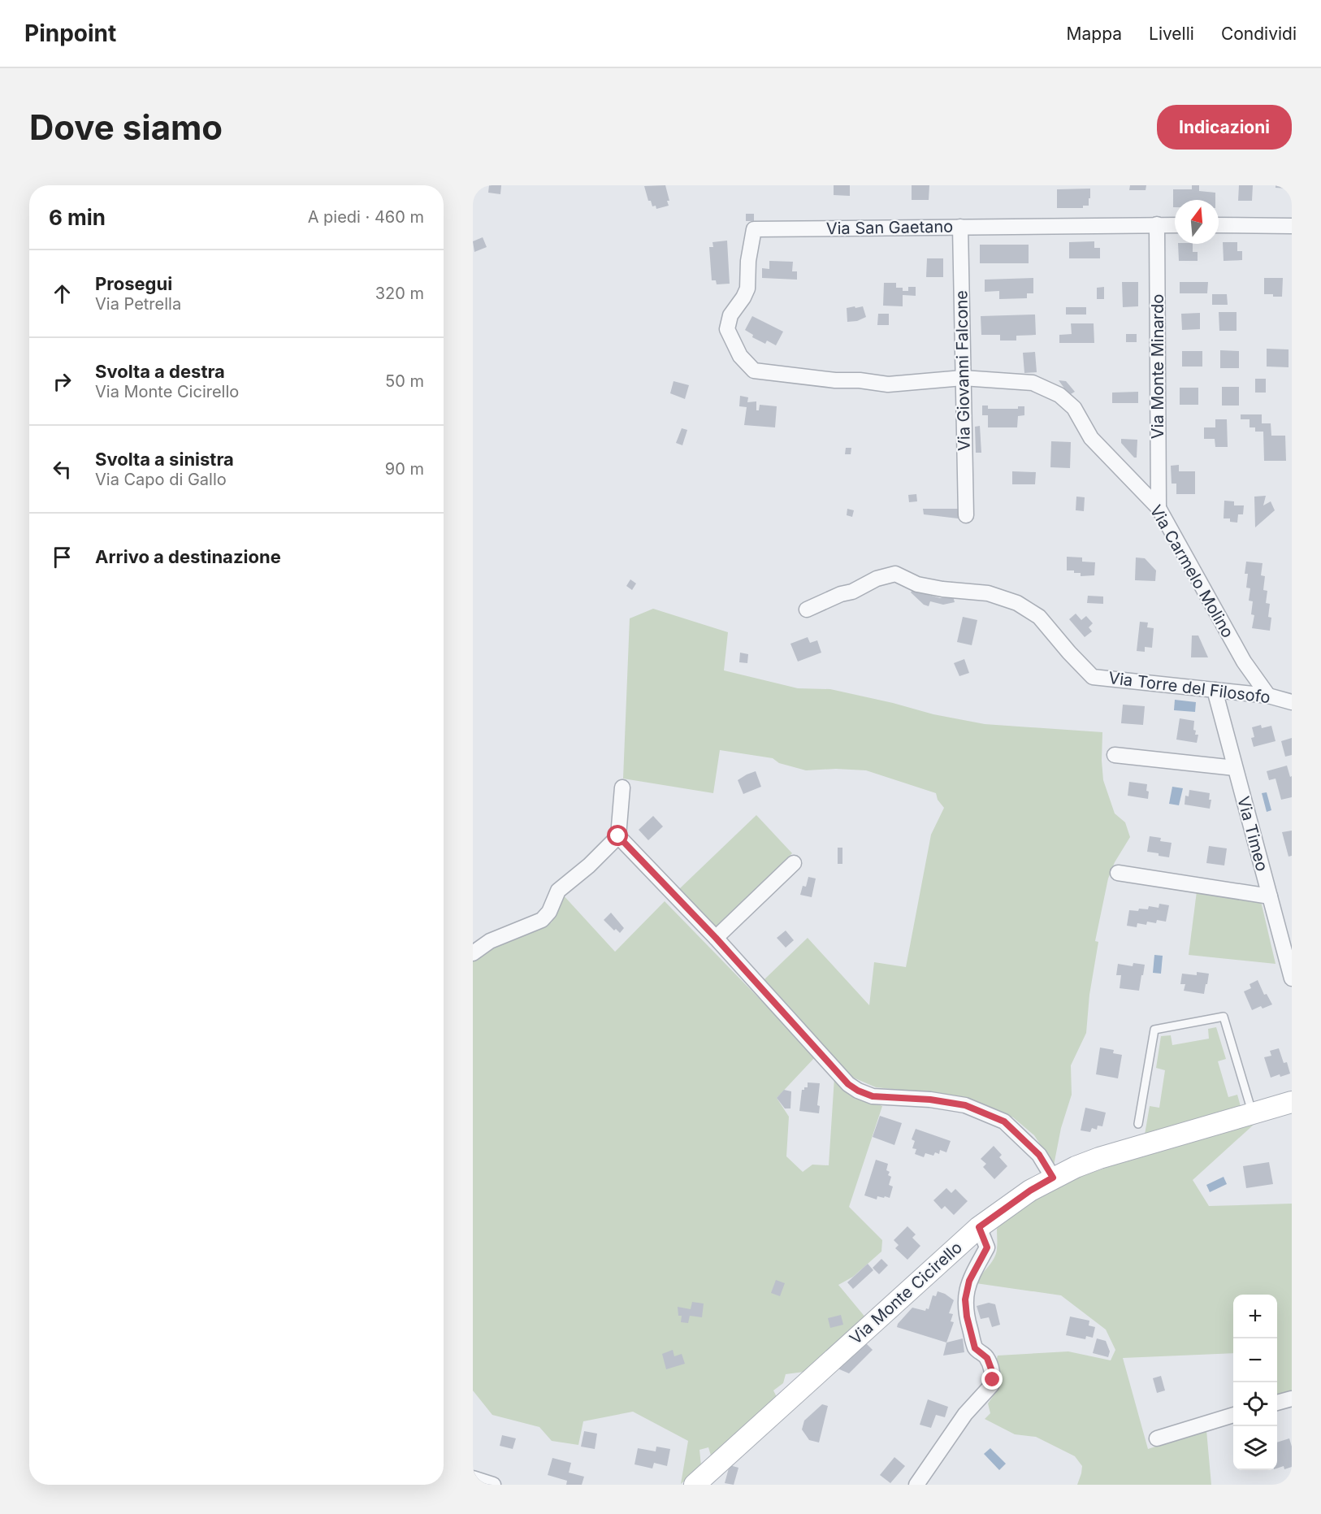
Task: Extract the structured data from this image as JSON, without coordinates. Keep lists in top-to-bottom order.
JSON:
{
  "streets": {
    "street": [
      "Via San Gaetano",
      "Via Monte Minardo",
      "Via Giovanni Falcone",
      "Via Carmelo Molino",
      "Via Torre del Filosofo",
      "Via Timeo",
      "Via Monte Cicirello"
    ]
  },
  "crossings": [
    ["Via San Gaetano", "Via Monte Minardo"],
    ["Via San Gaetano", "Via Giovanni Falcone"],
    ["Via San Gaetano", "Via Carmelo Molino"],
    ["Via Monte Minardo", "Via Carmelo Molino"],
    ["Via Giovanni Falcone", "Via Carmelo Molino"],
    ["Via Carmelo Molino", "Via Torre del Filosofo"],
    ["Via Torre del Filosofo", "Via Timeo"]
  ],
  "north": "top",
  "page": {
    "header": "Pinpoint",
    "nav": ["Mappa", "Livelli", "Condividi"],
    "buttons": "Indicazioni",
    "title": "Dove siamo",
    "heading": ["6 min", "A piedi · 460 m"],
    "list": [
      ["Prosegui", "Via Petrella", "320 m"],
      ["Svolta a destra", "Via Monte Cicirello", "50 m"],
      ["Svolta a sinistra", "Via Capo di Gallo", "90 m"],
      "Arrivo a destinazione"
    ],
    "map_buttons": ["+", "−"]
  }
}
